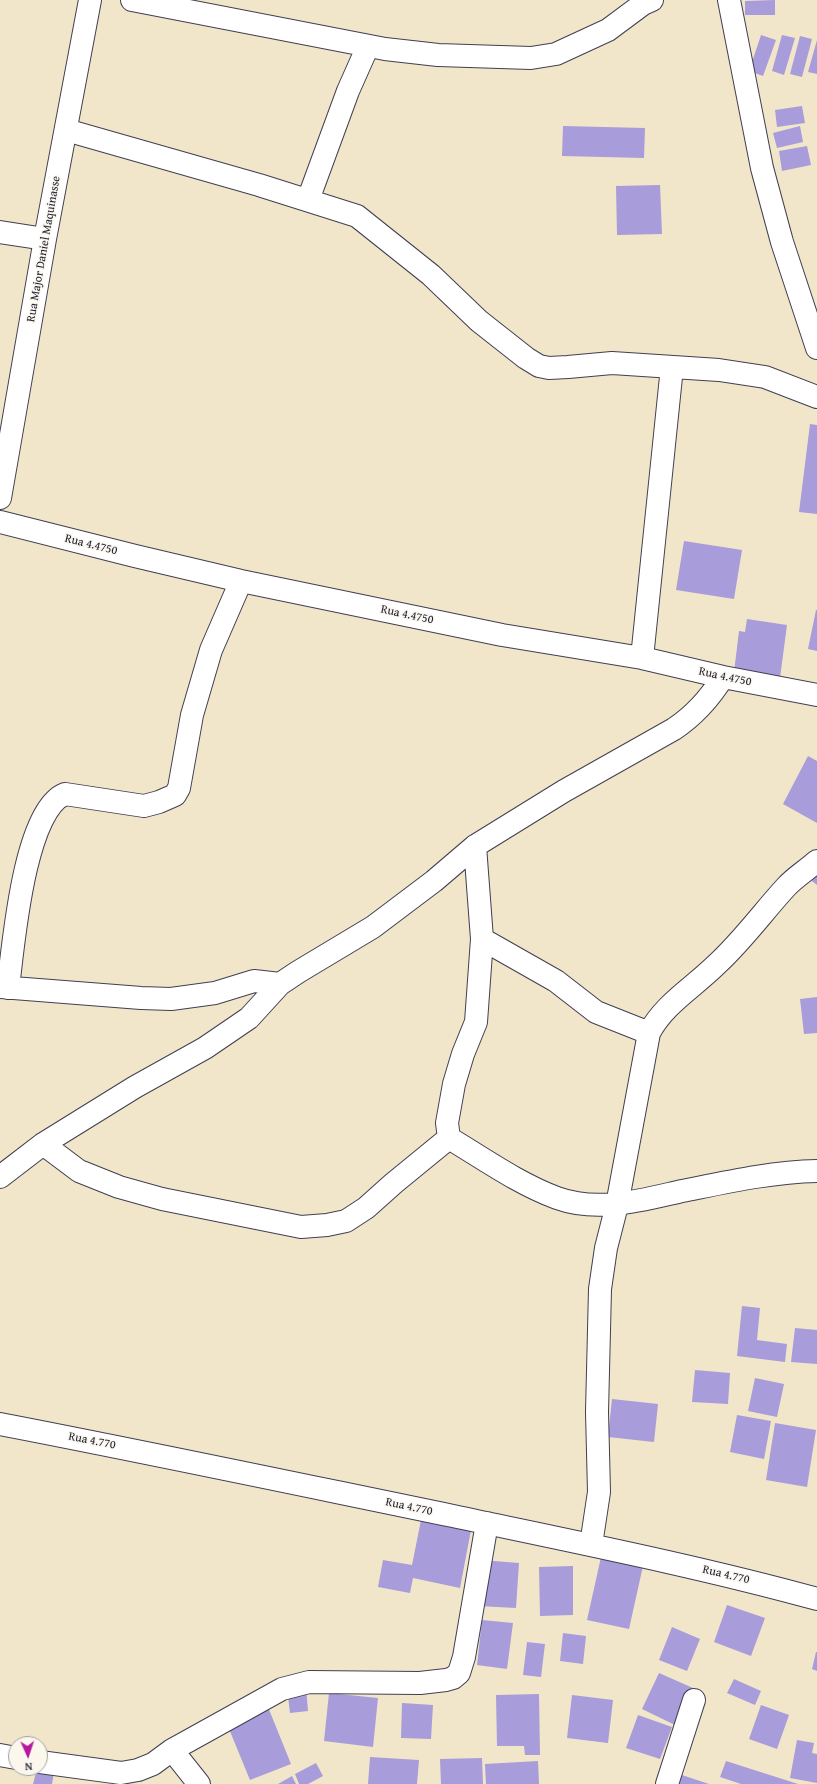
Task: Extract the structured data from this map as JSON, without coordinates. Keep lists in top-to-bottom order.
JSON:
{
  "streets": {
    "street": ["Rua Major Daniel Maquinasse", "Rua 4.4750", "Rua 4.770"]
  },
  "north": "bottom"
}
